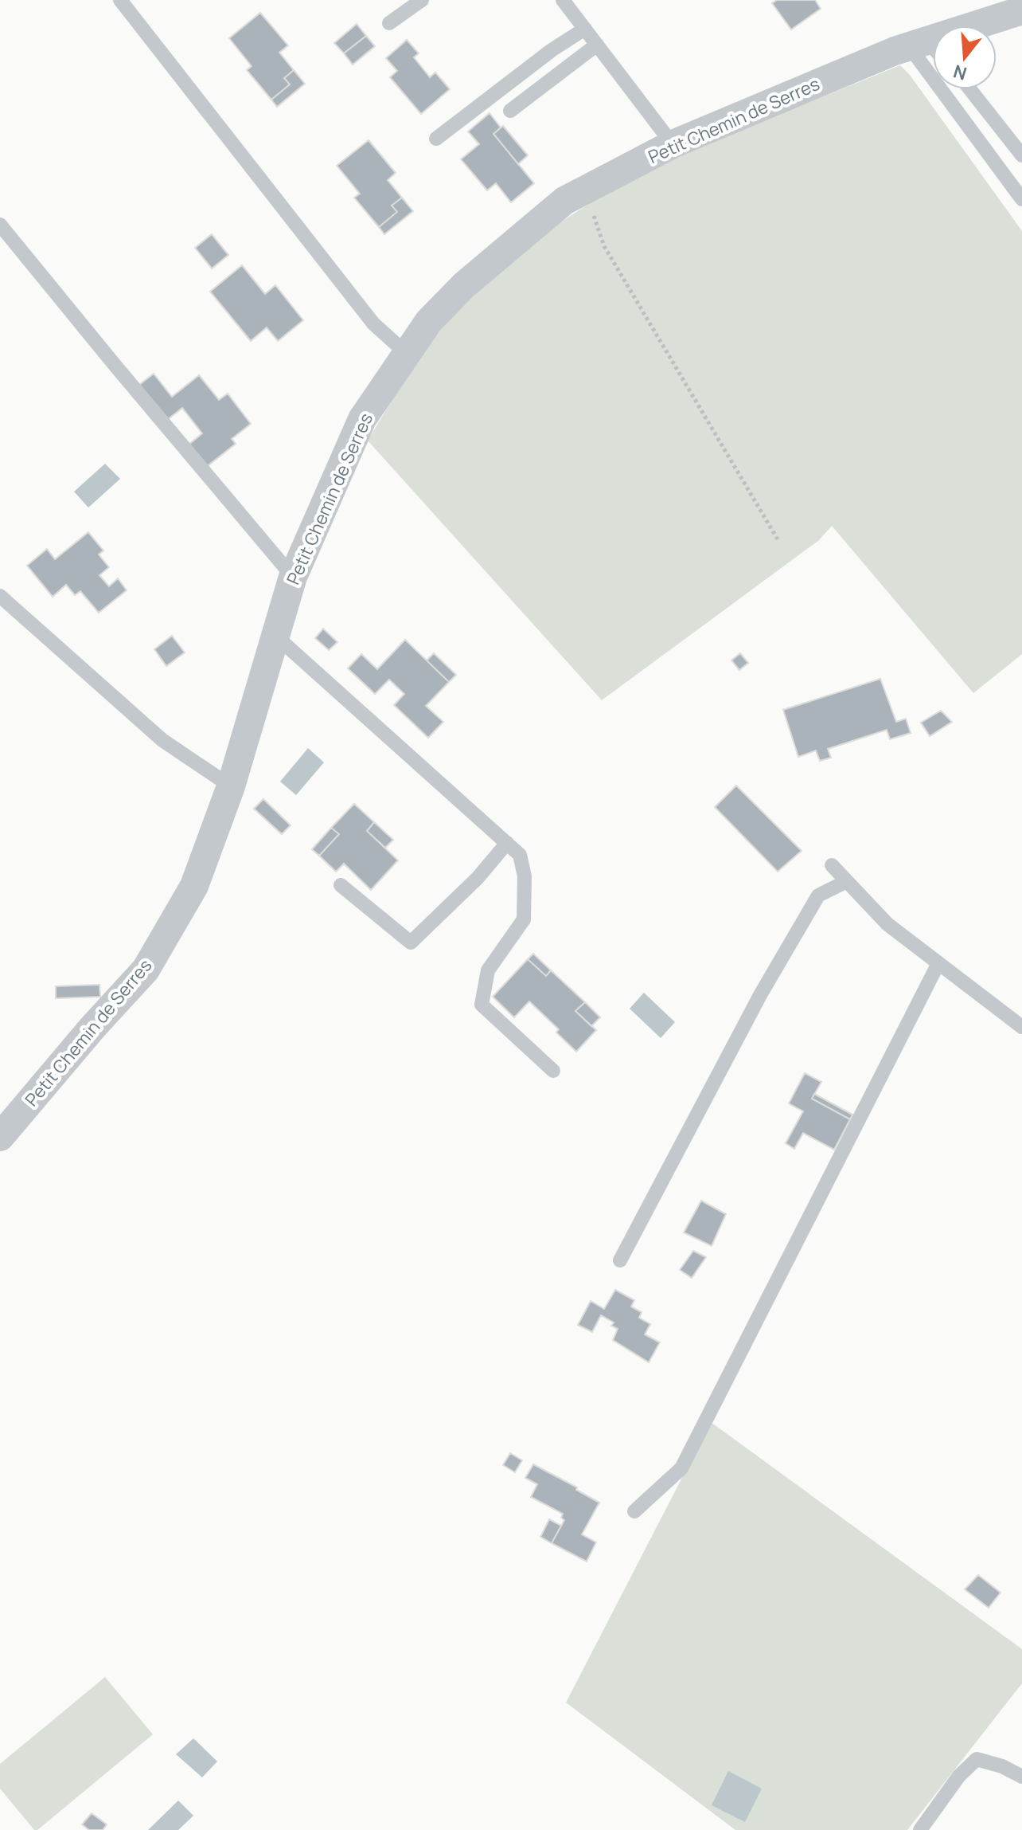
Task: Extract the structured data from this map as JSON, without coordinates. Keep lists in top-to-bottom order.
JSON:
{
  "streets": {
    "street": ["Petit Chemin de Serres"]
  },
  "north": "bottom"
}
